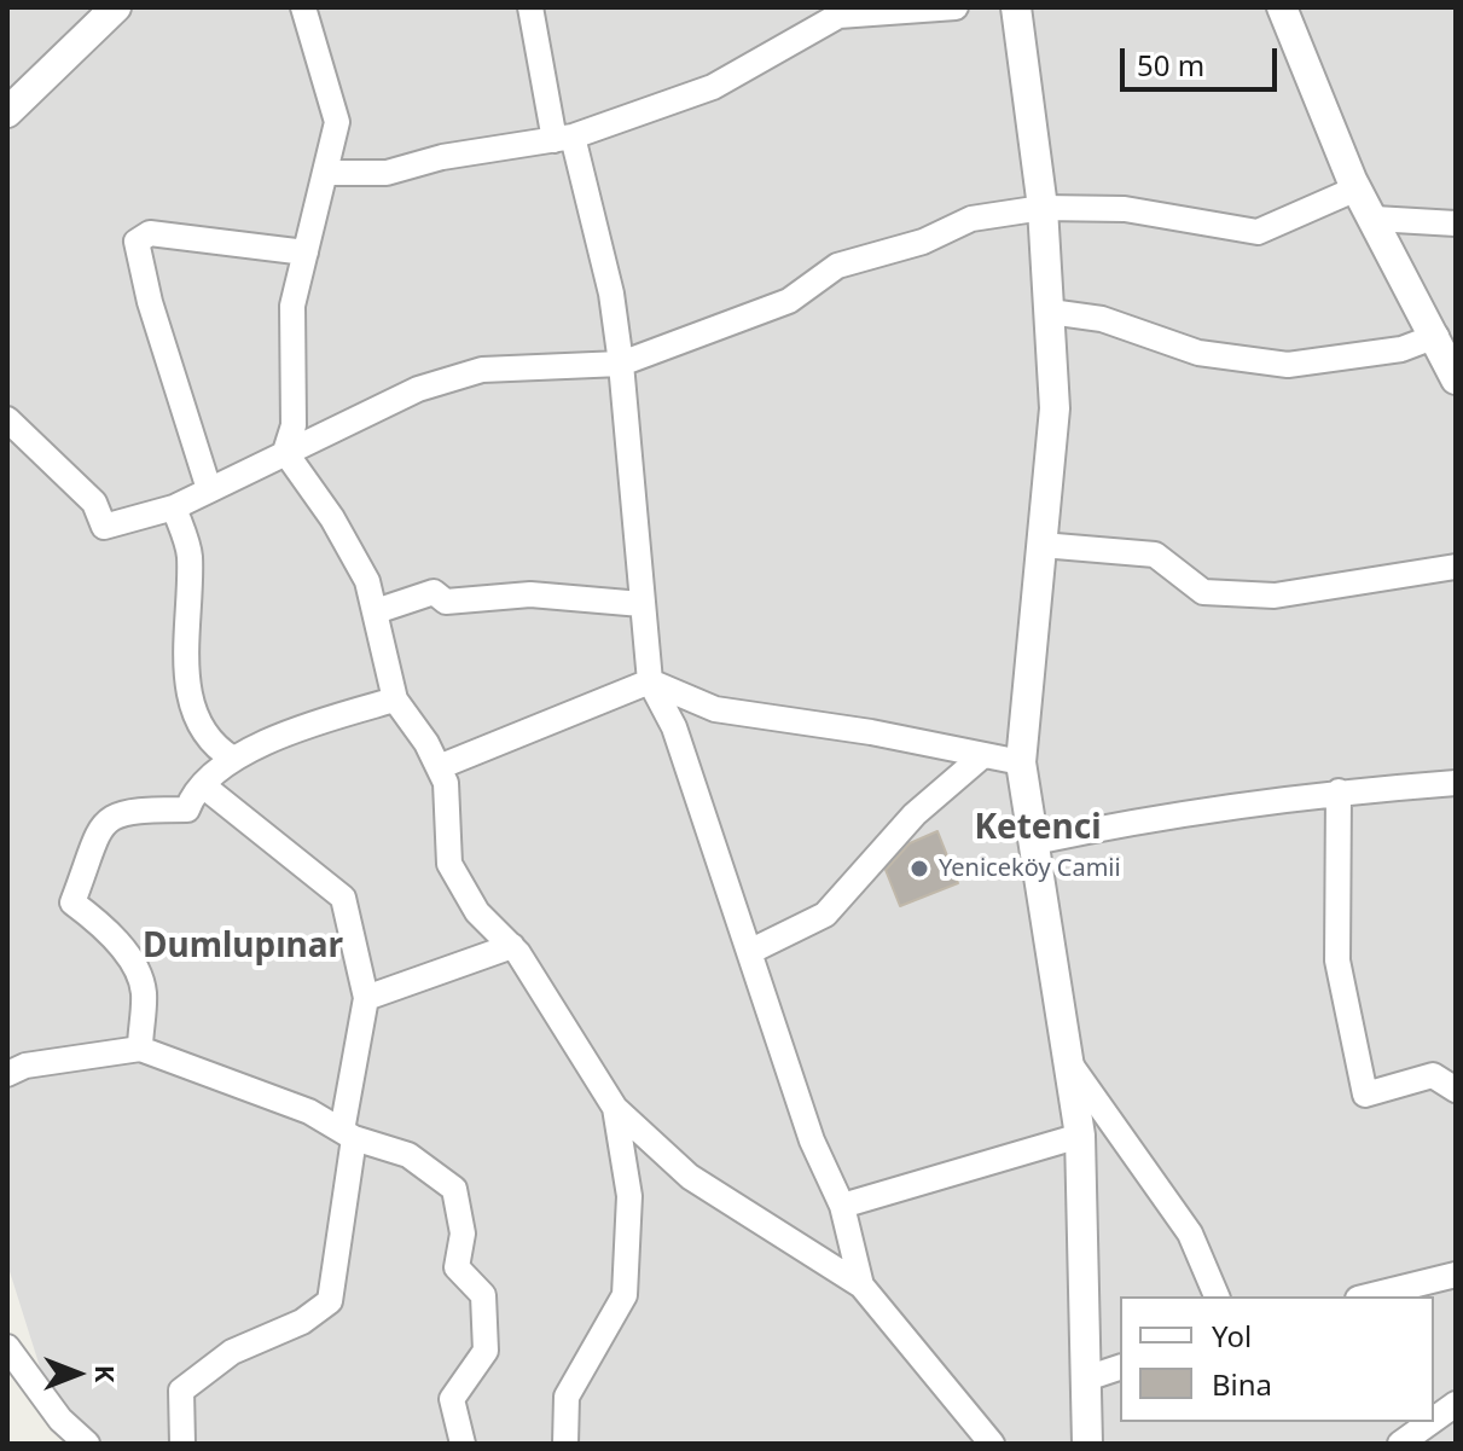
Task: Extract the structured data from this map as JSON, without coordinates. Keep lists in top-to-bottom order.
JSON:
{
  "districts": ["Ketenci", "Dumlupınar"],
  "places": ["Yeniceköy Camii"],
  "legend": ["Yol", "Bina"],
  "scale_bar": "50 m",
  "north": "right"
}
